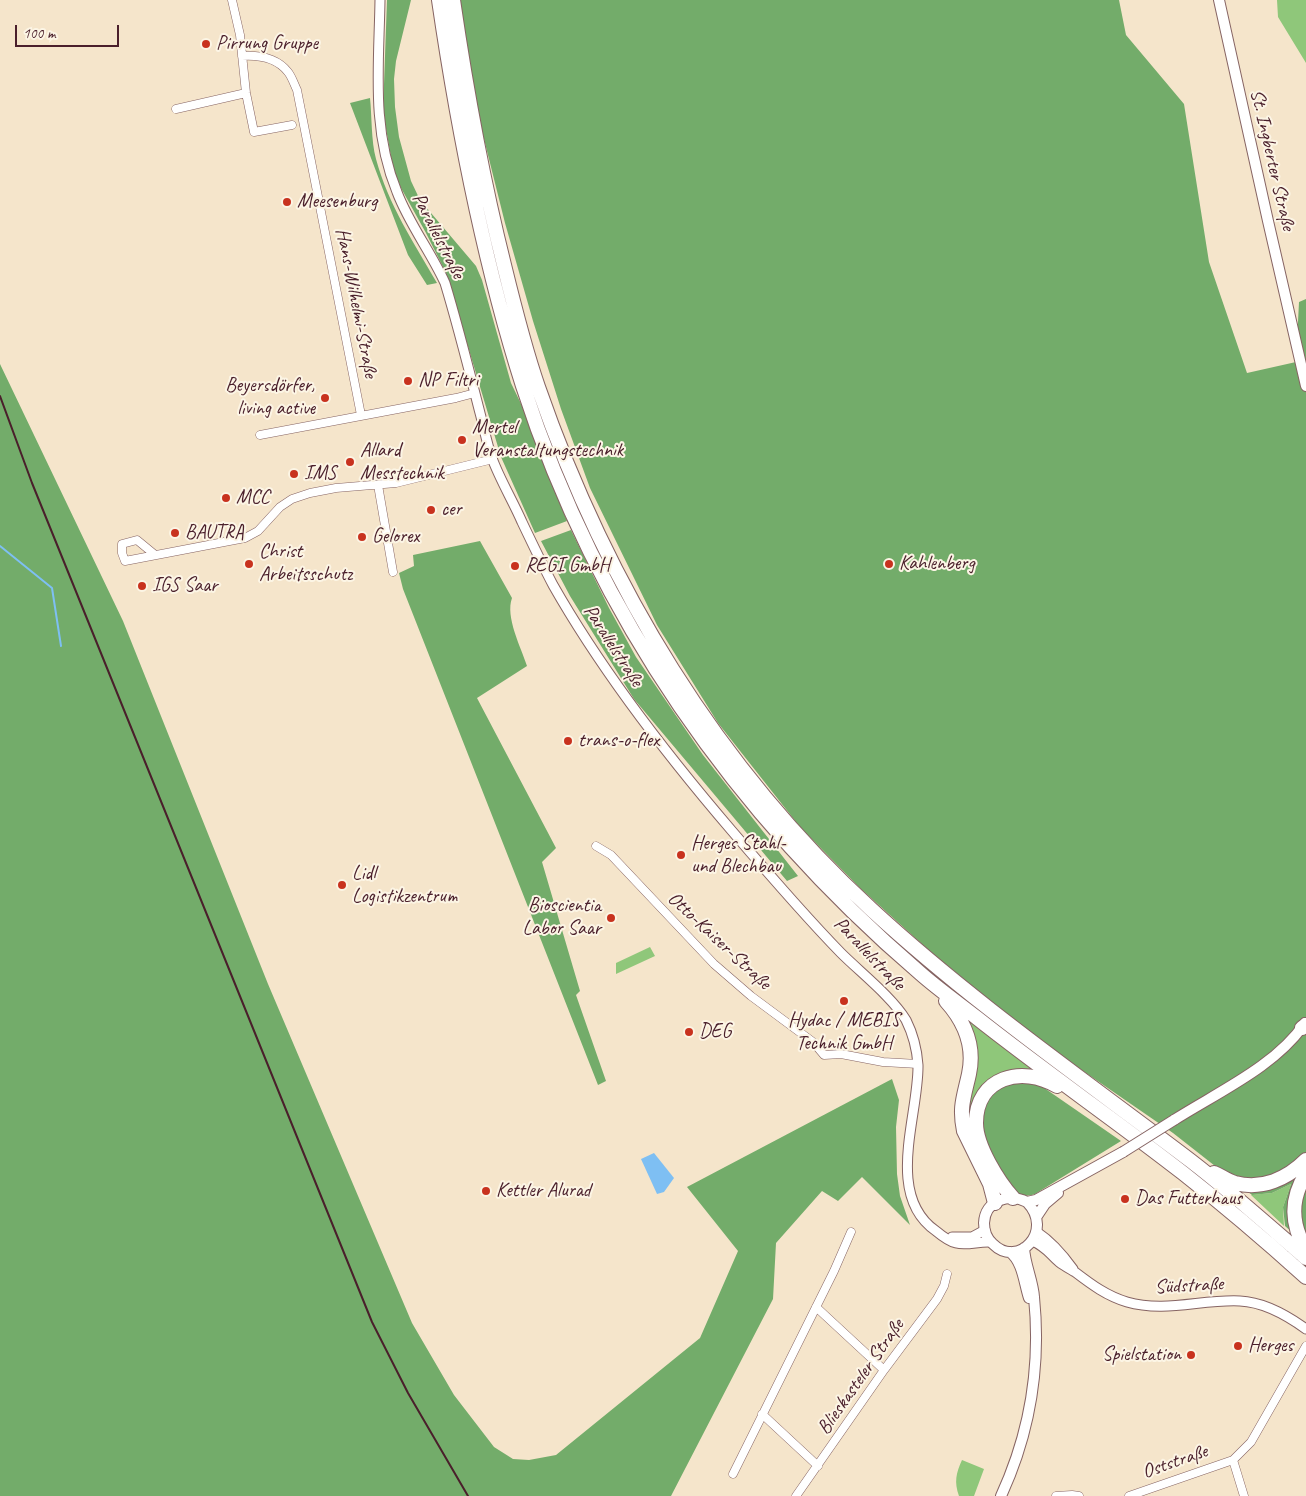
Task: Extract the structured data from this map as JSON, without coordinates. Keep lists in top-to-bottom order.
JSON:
{
  "streets": {
    "main road": ["St. Ingberter Straße"],
    "street": [
      "Parallelstraße",
      "Hans-Wilhelmi-Straße",
      "Otto-Kaiser-Straße",
      "Südstraße",
      "Blieskasteler Straße",
      "Oststraße"
    ]
  },
  "crossings": [
    ["Parallelstraße", "Otto-Kaiser-Straße"],
    ["Parallelstraße", "Südstraße"]
  ],
  "places": [
    "Pirrung Gruppe",
    "Meesenburg",
    "NP Filtri",
    "Beyersdörfer, living active",
    "Mertel Veranstaltungstechnik",
    "Allard Messtechnik",
    "IMS",
    "MCC",
    "cer",
    "BAUTRA",
    "Gelorex",
    "Christ Arbeitsschutz",
    "Kahlenberg",
    "REGI GmbH",
    "IGS Saar",
    "trans-o-flex",
    "Herges Stahl- und Blechbau",
    "Lidl Logistikzentrum",
    "Bioscientia Labor Saar",
    "Hydac / MEBIS Technik GmbH",
    "DEG",
    "Kettler Alurad",
    "Das Futterhaus",
    "Herges",
    "Spielstation"
  ],
  "scale_bar": "100 m"
}
